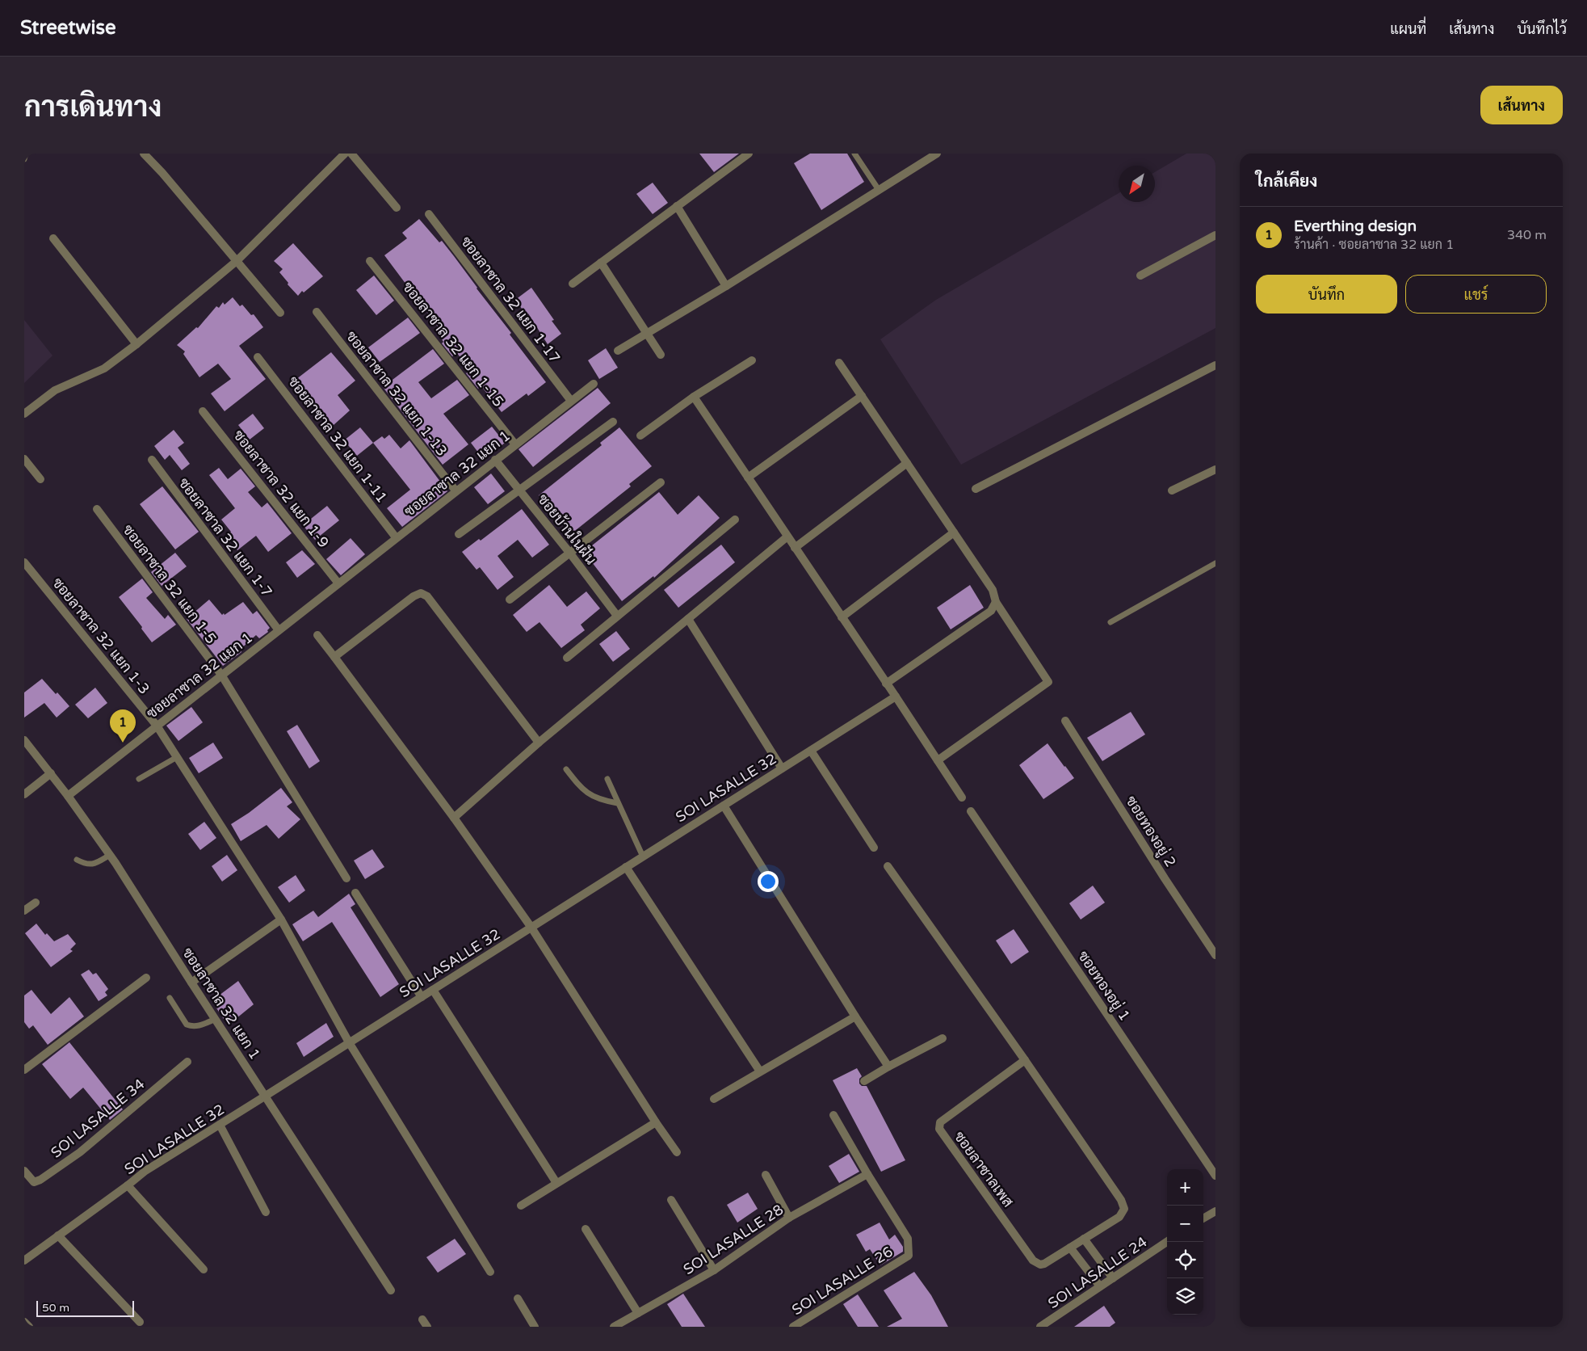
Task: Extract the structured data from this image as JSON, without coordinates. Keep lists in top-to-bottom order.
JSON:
{
  "streets": {
    "street": [
      "ซอยลาซาล 32 แยก 1-17",
      "ซอยลาซาล 32 แยก 1-15",
      "ซอยลาซาล 32 แยก 1-13",
      "ซอยลาซาล 32 แยก 1-11",
      "ซอยลาซาล 32 แยก 1",
      "ซอยลาซาล 32 แยก 1-9",
      "ซอยบ้านในฝัน",
      "ซอยลาซาล 32 แยก 1-7",
      "ซอยลาซาล 32 แยก 1-5",
      "ซอยลาซาล 32 แยก 1-3",
      "SOI LASALLE 32",
      "ซอยทองอยู่ 2",
      "ซอยทองอยู่ 1",
      "SOI LASALLE 34",
      "ซอยลาซาลเพส",
      "SOI LASALLE 28",
      "SOI LASALLE 24",
      "SOI LASALLE 26"
    ]
  },
  "crossings": [
    ["ซอยลาซาล 32 แยก 1-17", "ซอยลาซาล 32 แยก 1"],
    ["ซอยลาซาล 32 แยก 1-15", "ซอยลาซาล 32 แยก 1"],
    ["ซอยลาซาล 32 แยก 1-13", "ซอยลาซาล 32 แยก 1"],
    ["ซอยลาซาล 32 แยก 1-11", "ซอยลาซาล 32 แยก 1"],
    ["ซอยลาซาล 32 แยก 1", "ซอยลาซาล 32 แยก 1-9"],
    ["ซอยลาซาล 32 แยก 1", "ซอยบ้านในฝัน"],
    ["ซอยลาซาล 32 แยก 1", "ซอยลาซาล 32 แยก 1-7"],
    ["ซอยลาซาล 32 แยก 1", "ซอยลาซาล 32 แยก 1-5"],
    ["ซอยลาซาล 32 แยก 1", "ซอยลาซาล 32 แยก 1-3"],
    ["ซอยลาซาล 32 แยก 1", "SOI LASALLE 32"],
    ["ซอยลาซาล 32 แยก 1-3", "SOI LASALLE 32"],
    ["SOI LASALLE 28", "SOI LASALLE 26"]
  ],
  "scale_bar": "50 m",
  "north": "bottom left",
  "page": {
    "header": "Streetwise",
    "nav": ["แผนที่", "เส้นทาง", "บันทึกไว้"],
    "buttons": [
      "เส้นทาง",
      ["บันทึก", "แชร์"]
    ],
    "title": "การเดินทาง",
    "heading": "ใกล้เคียง",
    "list": [
      {
        "mark": "1",
        "name": "Everthing design",
        "note": "ร้านค้า · ซอยลาซาล 32 แยก 1",
        "value": "340 m"
      }
    ],
    "pins": "1",
    "map_buttons": ["+", "−"],
    "scale": "50 m"
  }
}
